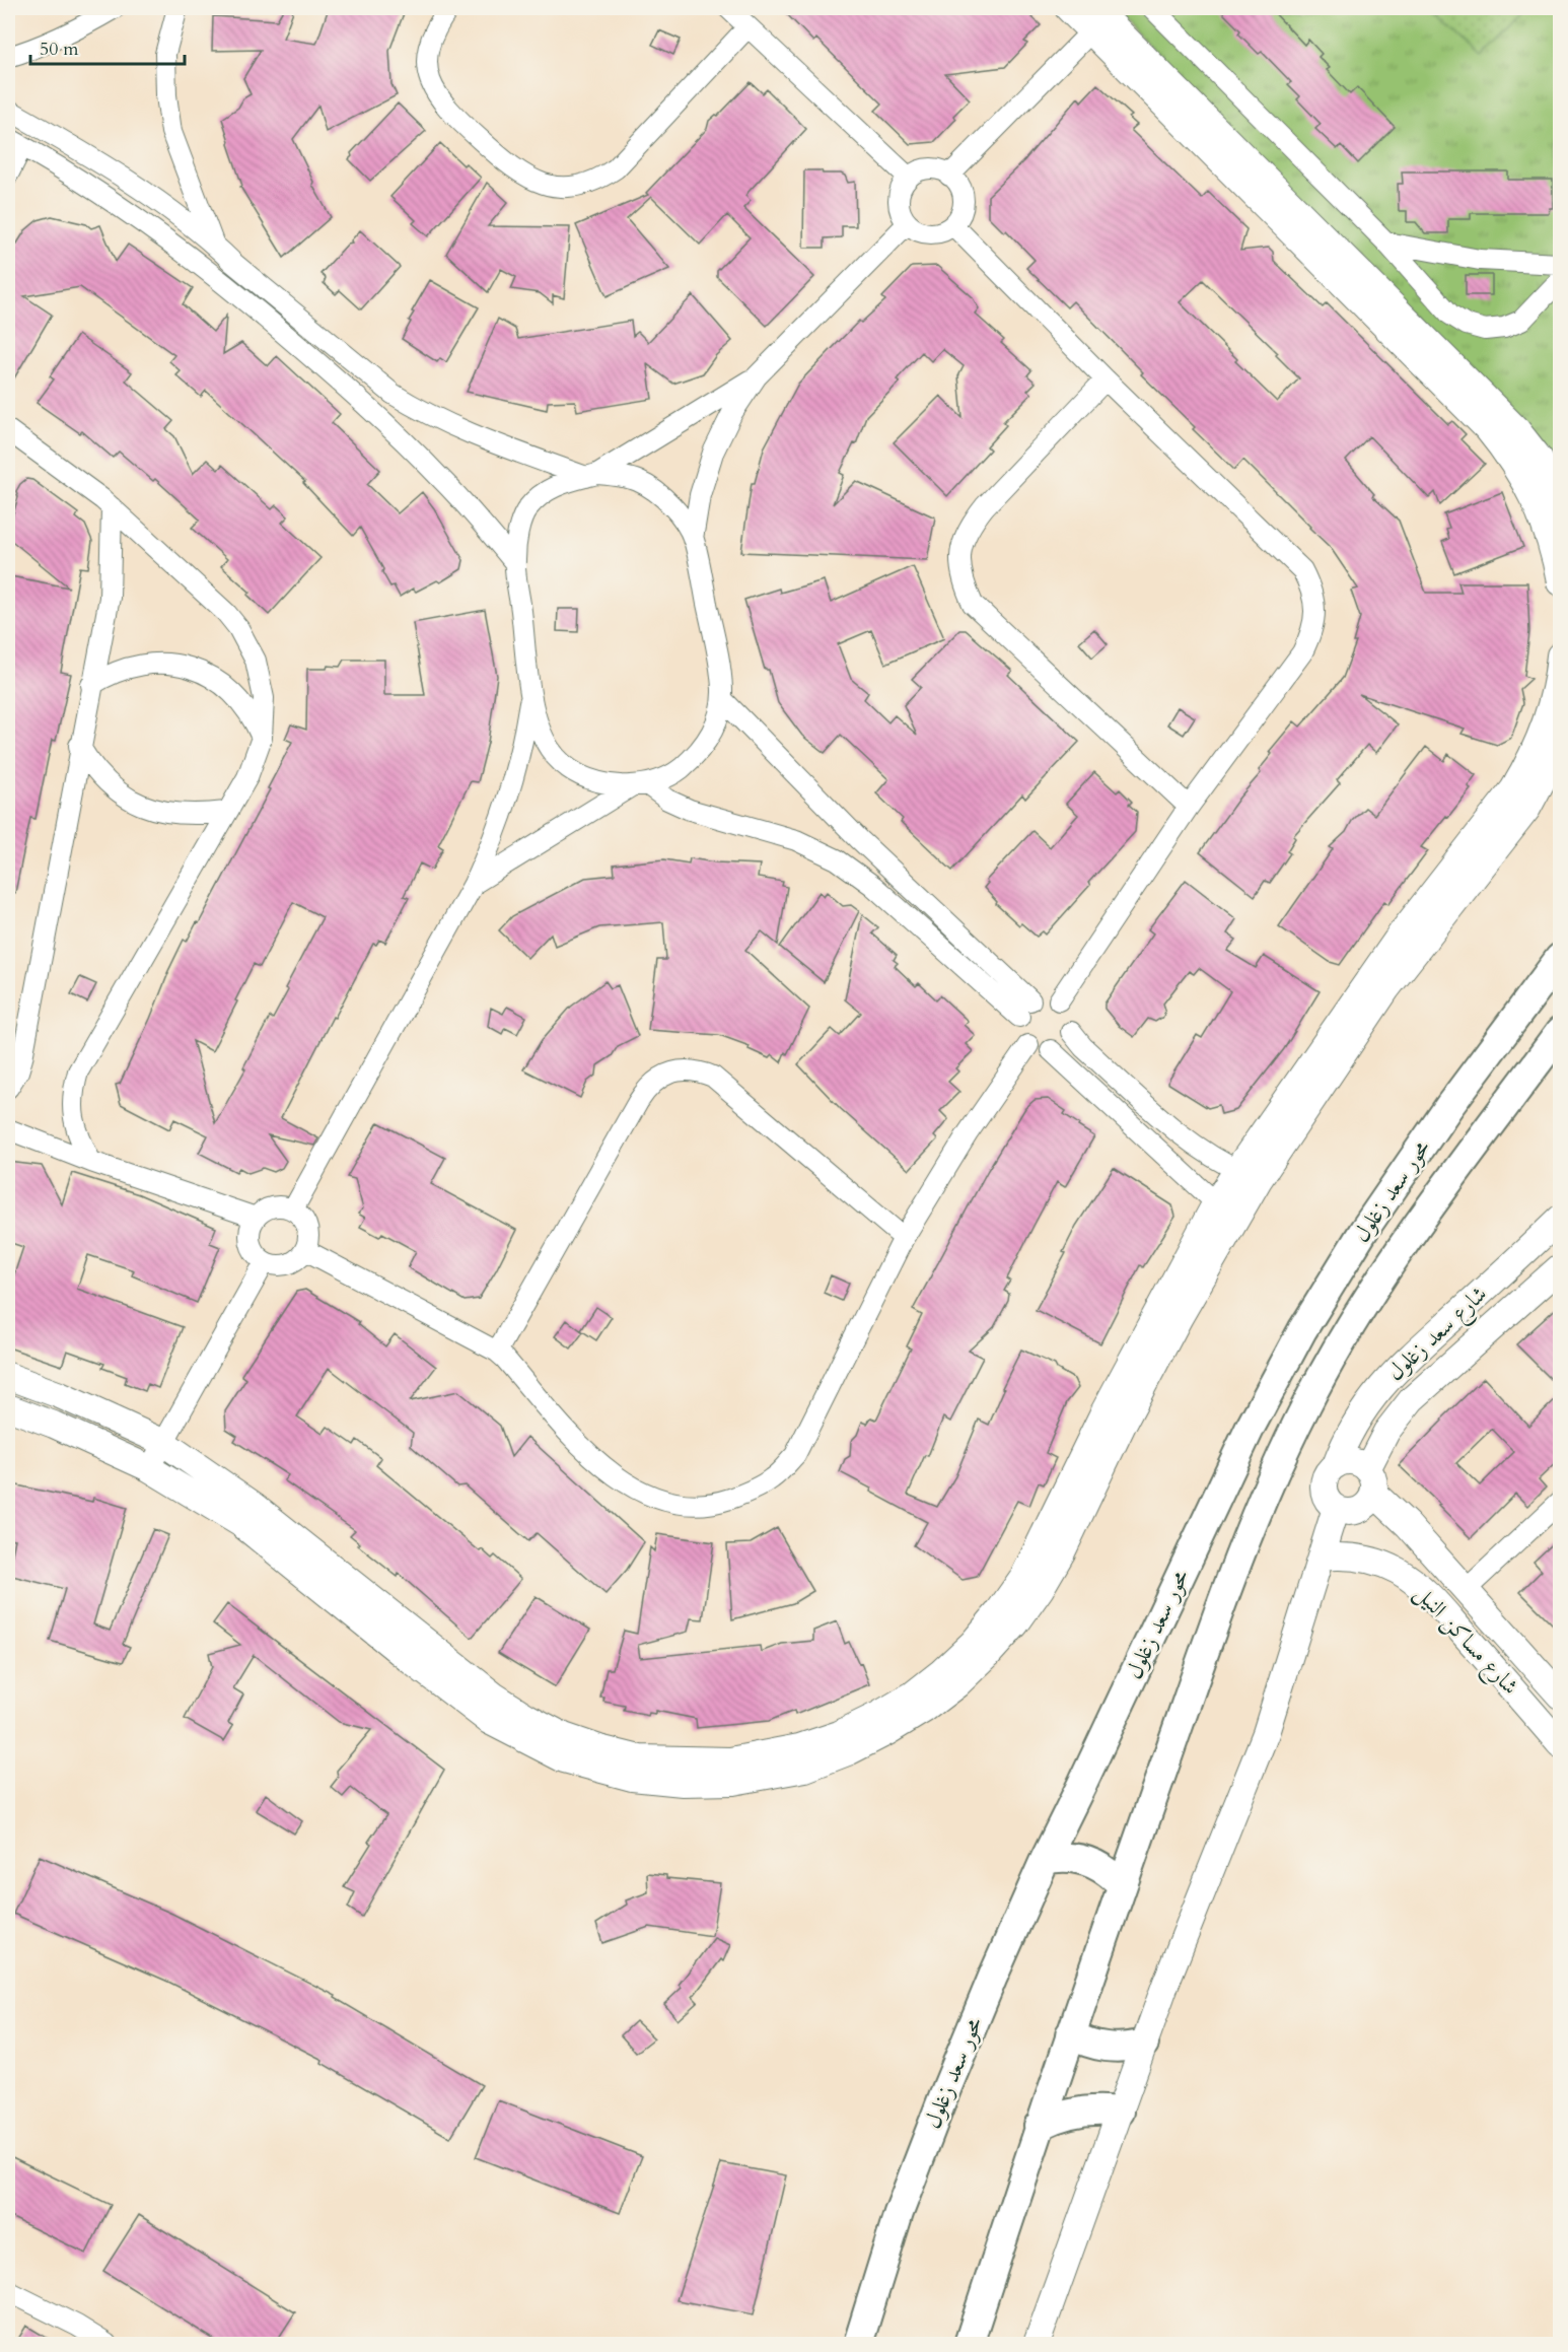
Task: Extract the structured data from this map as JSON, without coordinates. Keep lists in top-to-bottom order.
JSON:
{
  "streets": {
    "main road": ["محور سعد زغلول"],
    "street": ["شارع سعد زغلول", "شارع مساكن النيل"]
  },
  "crossings": [
    ["شارع سعد زغلول", "شارع مساكن النيل"]
  ],
  "scale_bar": "50 m"
}
